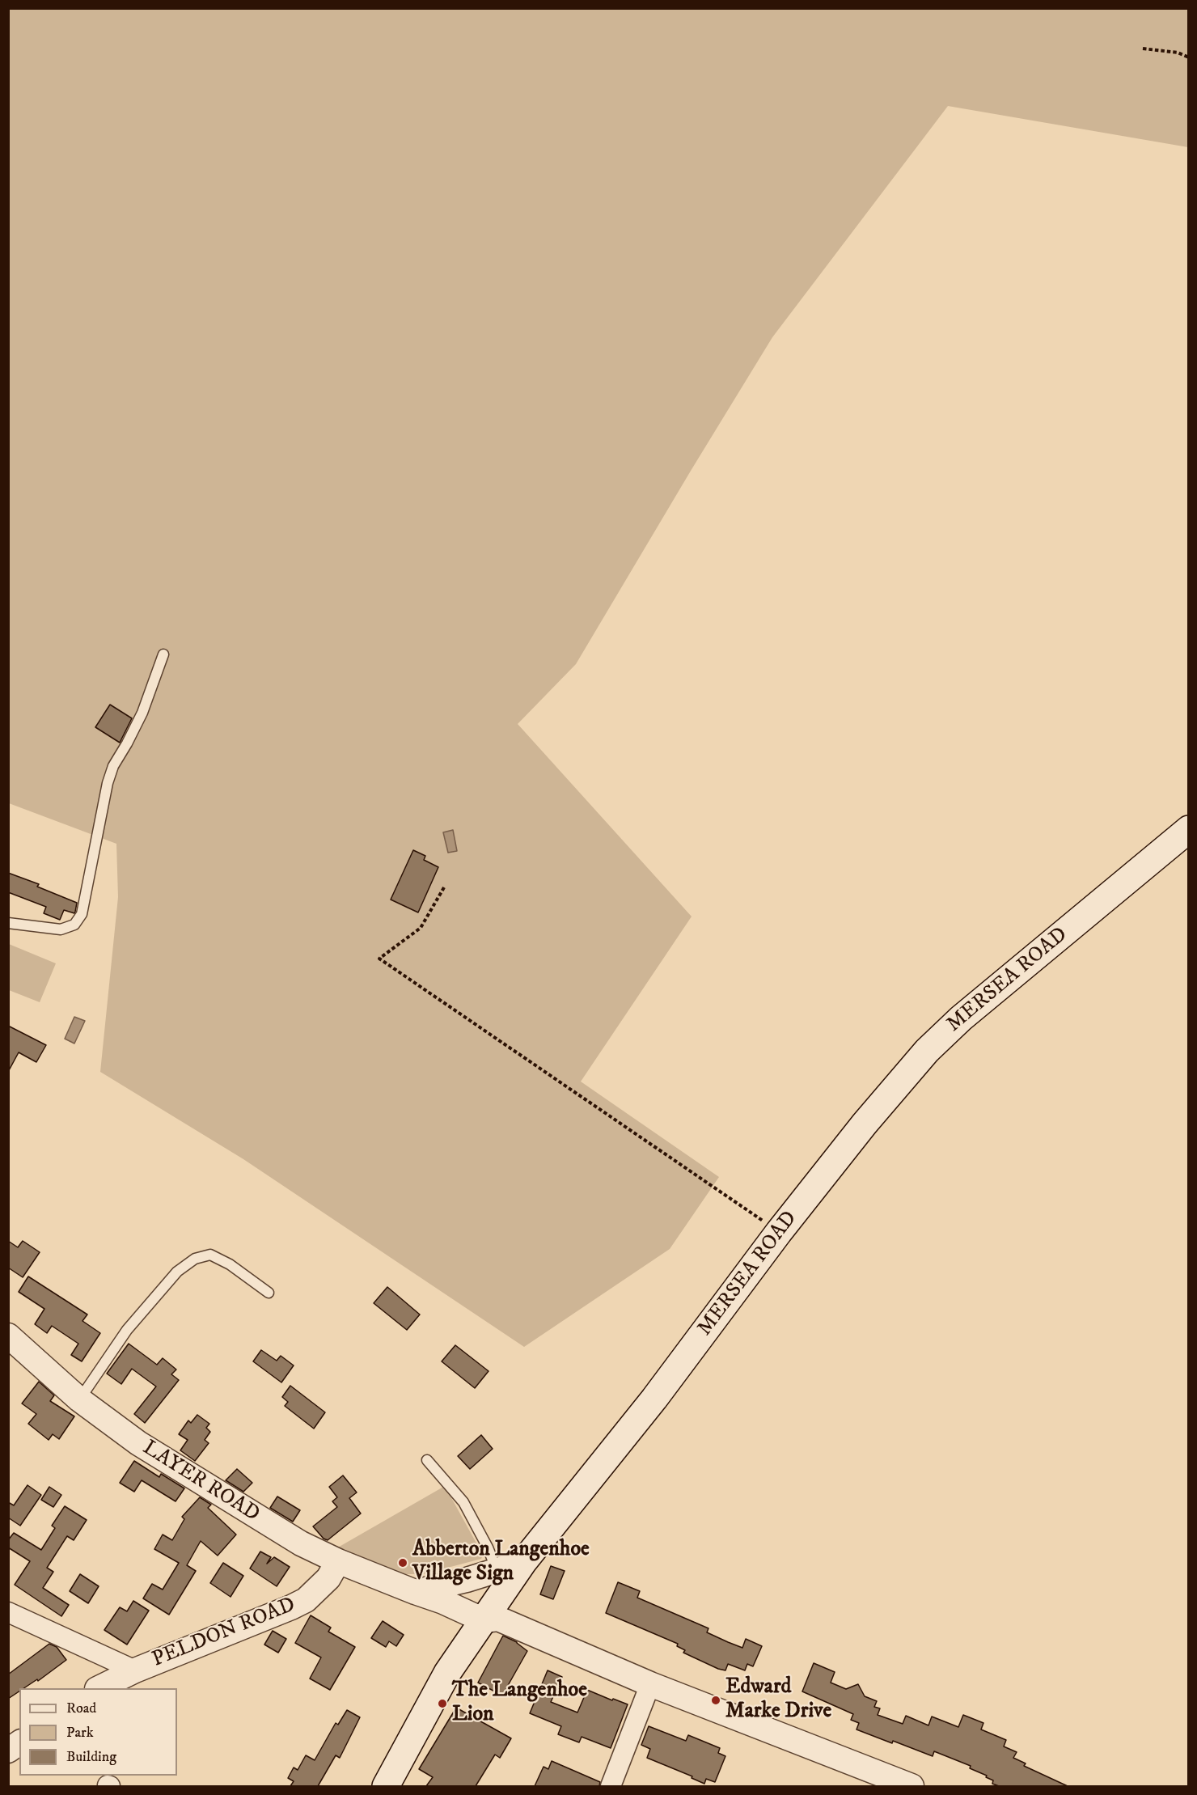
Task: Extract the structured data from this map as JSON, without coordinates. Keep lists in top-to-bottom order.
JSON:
{
  "streets": {
    "main road": ["MERSEA ROAD"],
    "street": ["LAYER ROAD", "PELDON ROAD"]
  },
  "crossings": [
    ["MERSEA ROAD", "LAYER ROAD"],
    ["LAYER ROAD", "PELDON ROAD"]
  ],
  "places": ["Abberton Langenhoe Village Sign", "Edward Marke Drive", "The Langenhoe Lion"],
  "legend": ["Road", "Park", "Building"]
}
